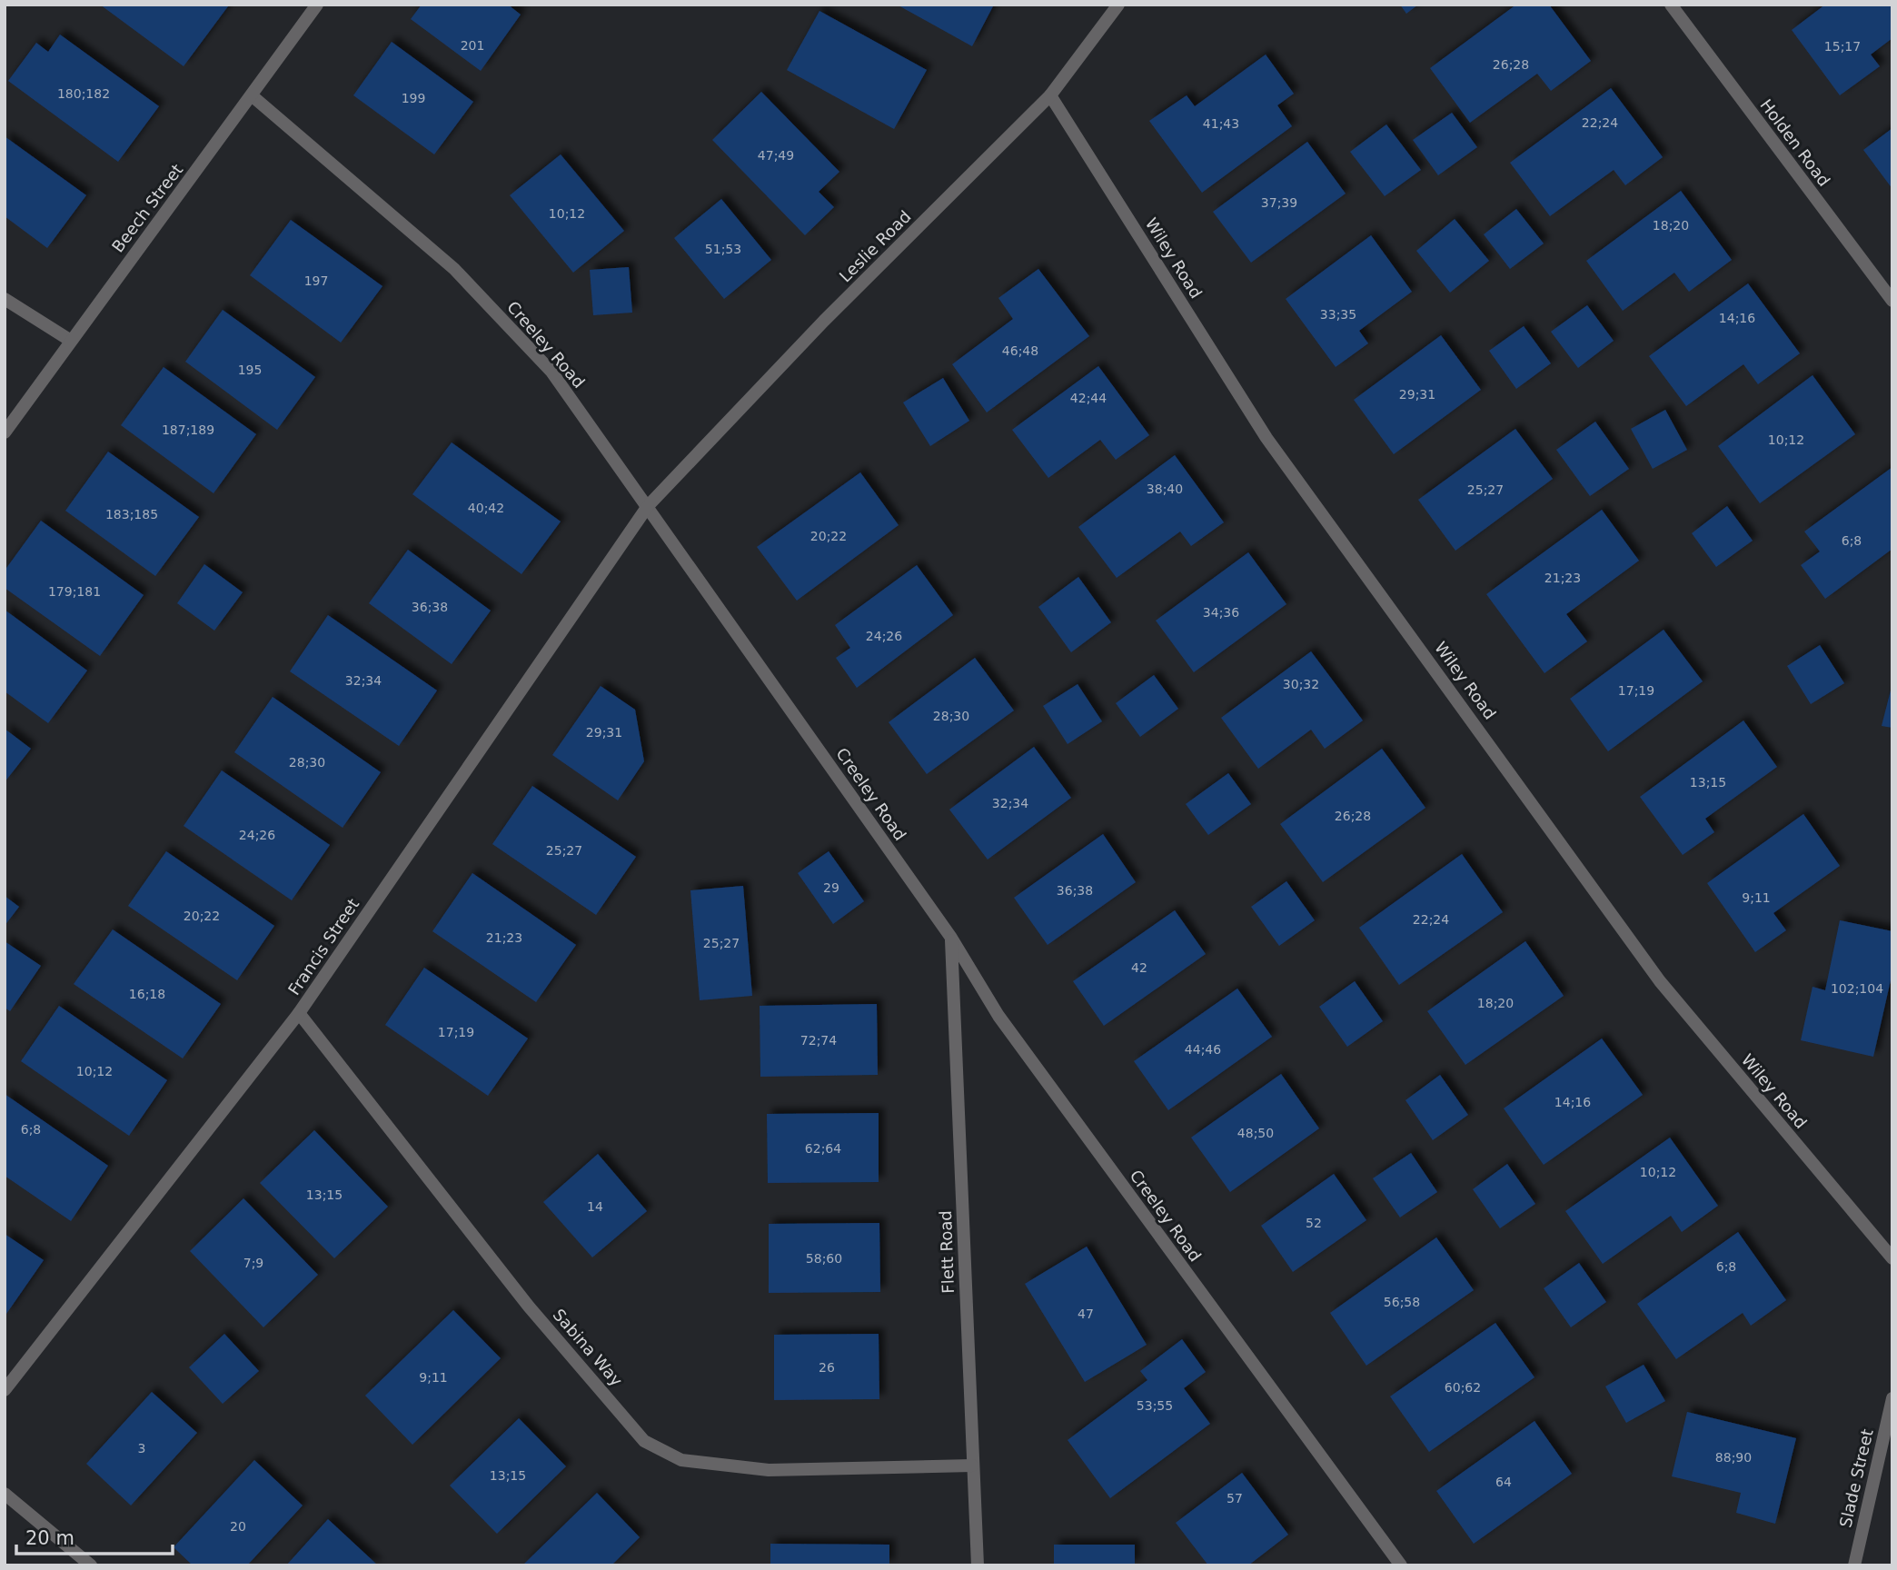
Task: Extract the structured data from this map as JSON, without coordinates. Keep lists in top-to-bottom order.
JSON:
{
  "streets": {
    "street": [
      "Holden Road",
      "Beech Street",
      "Leslie Road",
      "Wiley Road",
      "Creeley Road",
      "Francis Street",
      "Flett Road",
      "Sabina Way",
      "Slade Street"
    ]
  },
  "crossings": [
    ["Beech Street", "Creeley Road"],
    ["Leslie Road", "Wiley Road"],
    ["Leslie Road", "Creeley Road"],
    ["Leslie Road", "Francis Street"],
    ["Creeley Road", "Francis Street"],
    ["Creeley Road", "Flett Road"],
    ["Francis Street", "Sabina Way"],
    ["Flett Road", "Sabina Way"]
  ],
  "house_numbers": [
    "201",
    "15;17",
    "26;28",
    "180;182",
    "199",
    "22;24",
    "41;43",
    "47;49",
    "37;39",
    "10;12",
    "18;20",
    "51;53",
    "197",
    "33;35",
    "14;16",
    "46;48",
    "195",
    "29;31",
    "42;44",
    "187;189",
    "10;12",
    "38;40",
    "25;27",
    "40;42",
    "183;185",
    "20;22",
    "6;8",
    "21;23",
    "179;181",
    "36;38",
    "34;36",
    "24;26",
    "32;34",
    "30;32",
    "17;19",
    "28;30",
    "29;31",
    "28;30",
    "13;15",
    "32;34",
    "26;28",
    "24;26",
    "25;27",
    "29",
    "36;38",
    "9;11",
    "20;22",
    "22;24",
    "21;23",
    "25;27",
    "42",
    "102;104",
    "16;18",
    "18;20",
    "17;19",
    "72;74",
    "44;46",
    "10;12",
    "14;16",
    "6;8",
    "48;50",
    "62;64",
    "10;12",
    "13;15",
    "14",
    "52",
    "58;60",
    "7;9",
    "6;8",
    "56;58",
    "47",
    "26",
    "9;11",
    "60;62",
    "53;55",
    "3",
    "88;90",
    "13;15",
    "64",
    "57",
    "20"
  ],
  "scale_bar": "20 m"
}
